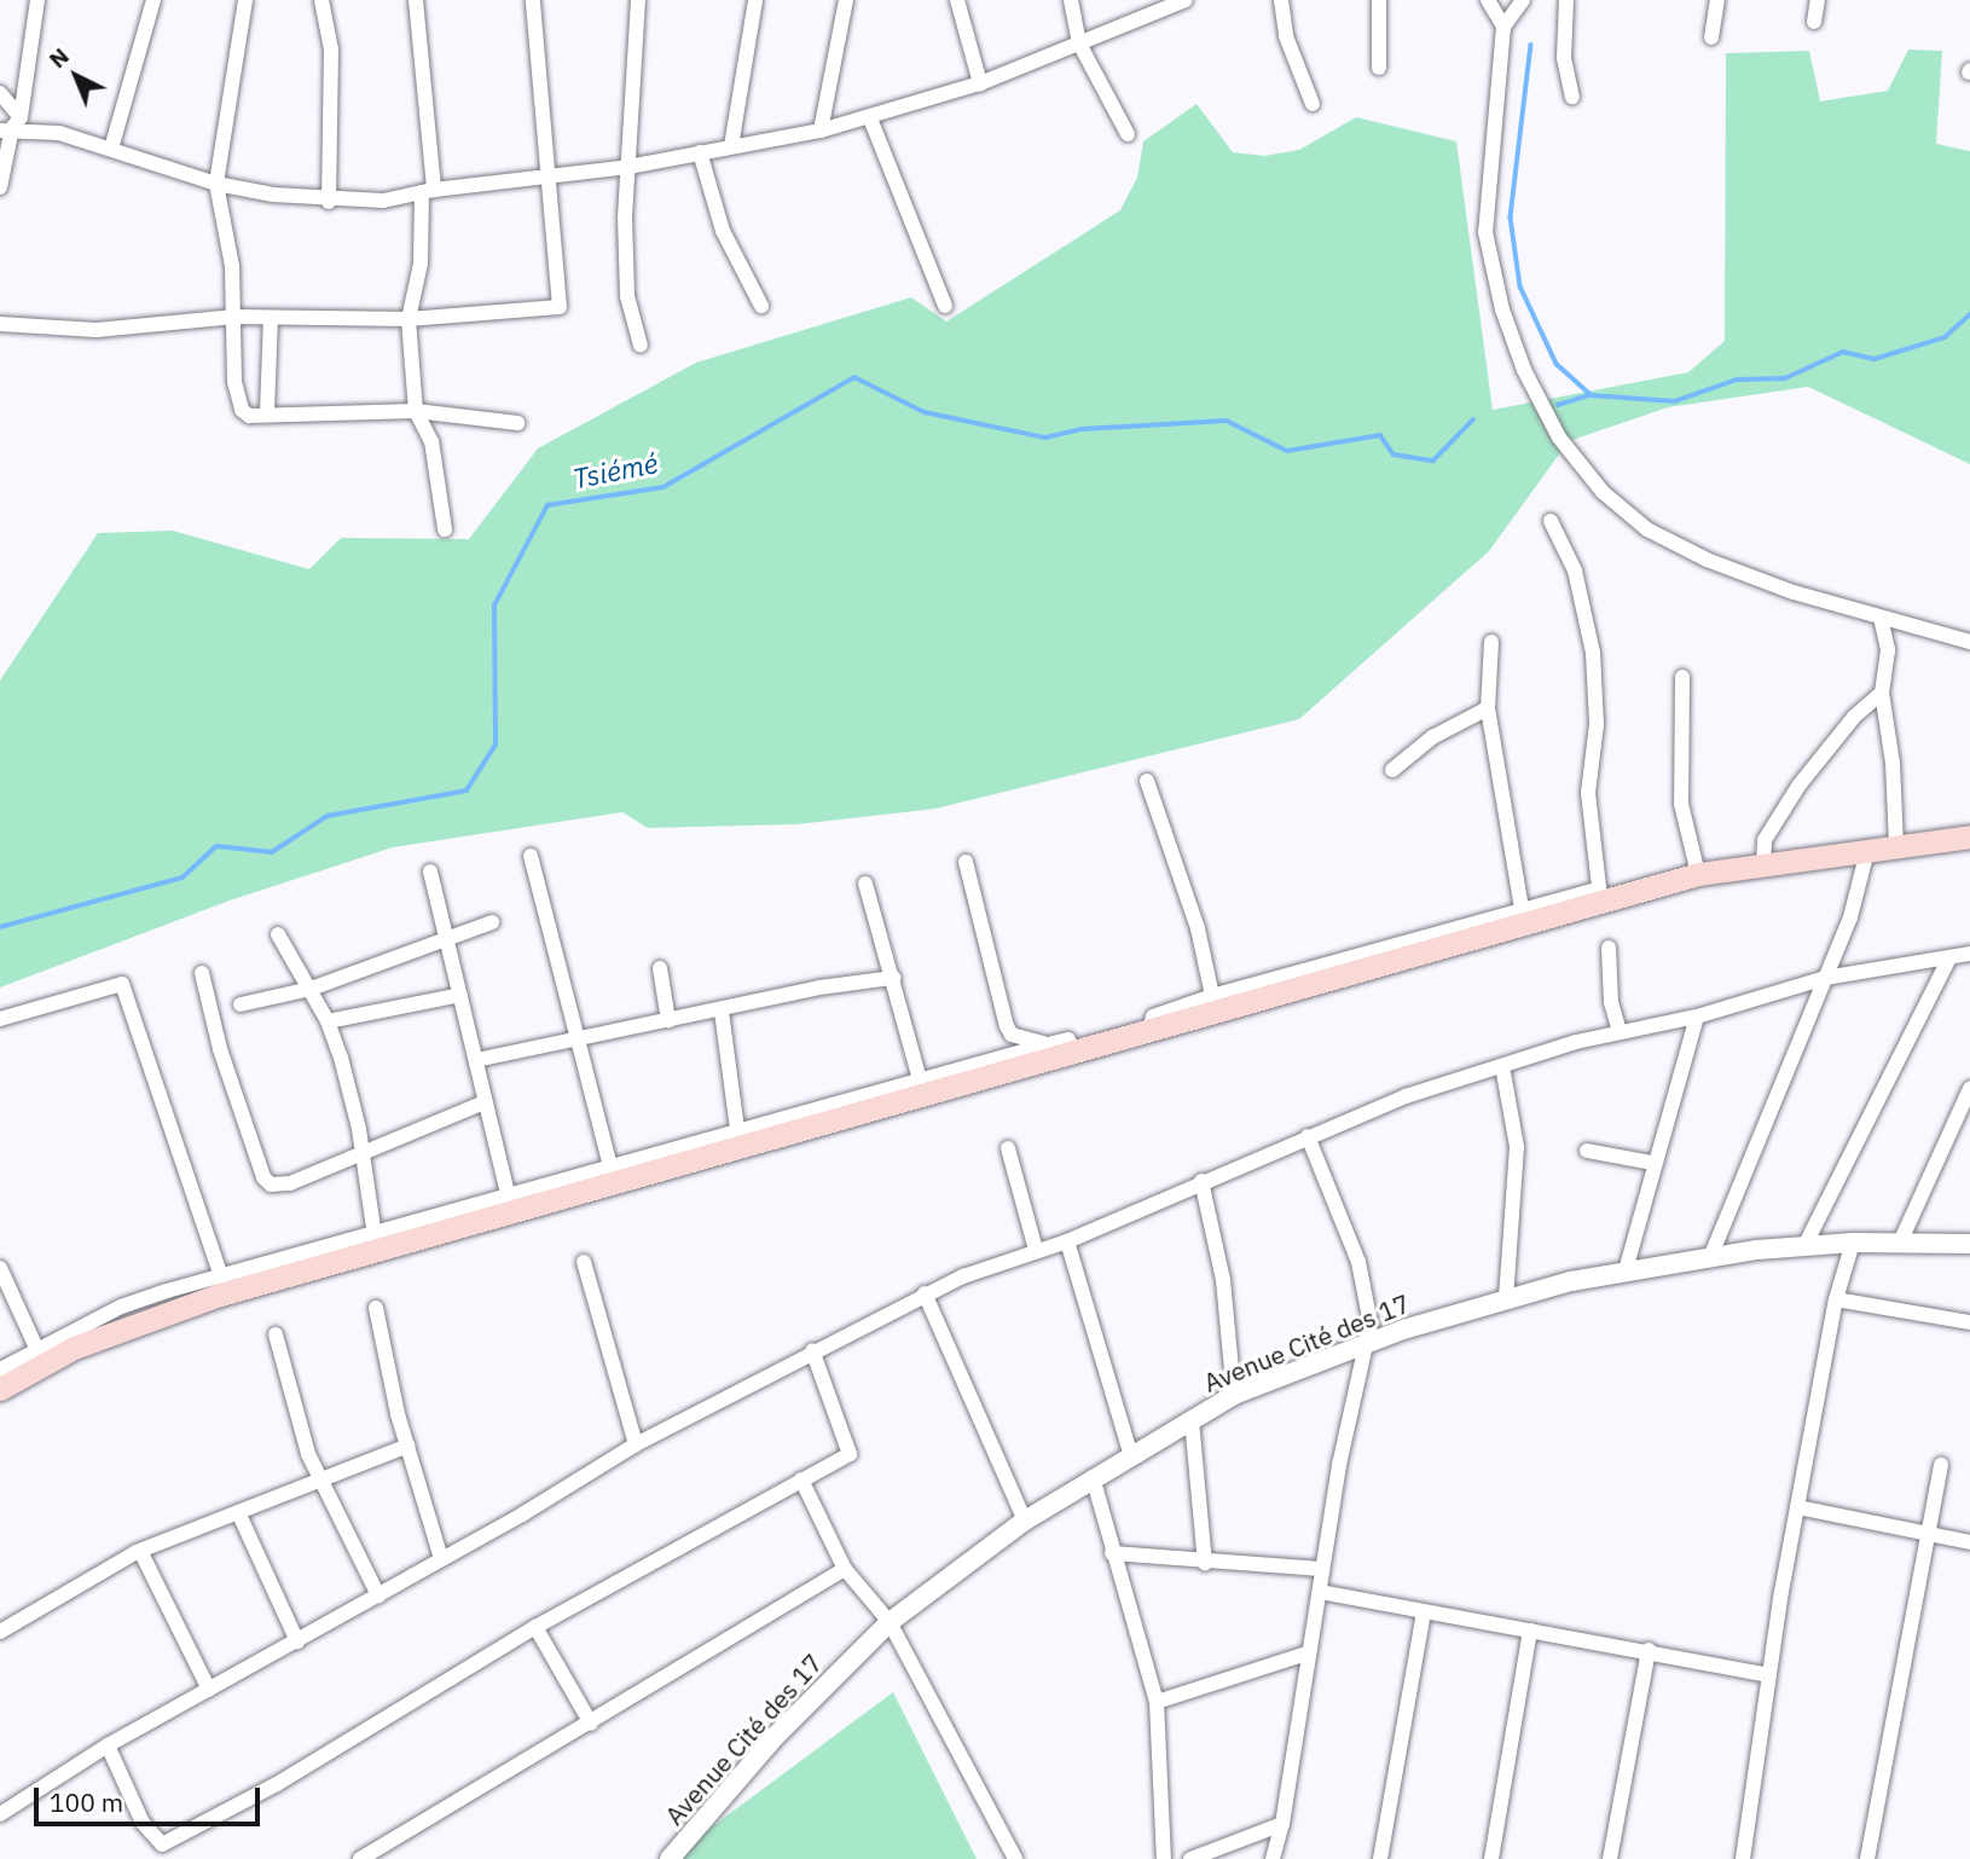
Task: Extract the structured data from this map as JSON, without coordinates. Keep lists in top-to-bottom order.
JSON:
{
  "streets": {
    "street": ["Avenue Cité des 17"]
  },
  "water": ["Tsiémé"],
  "scale_bar": "100 m",
  "north": "top left"
}
